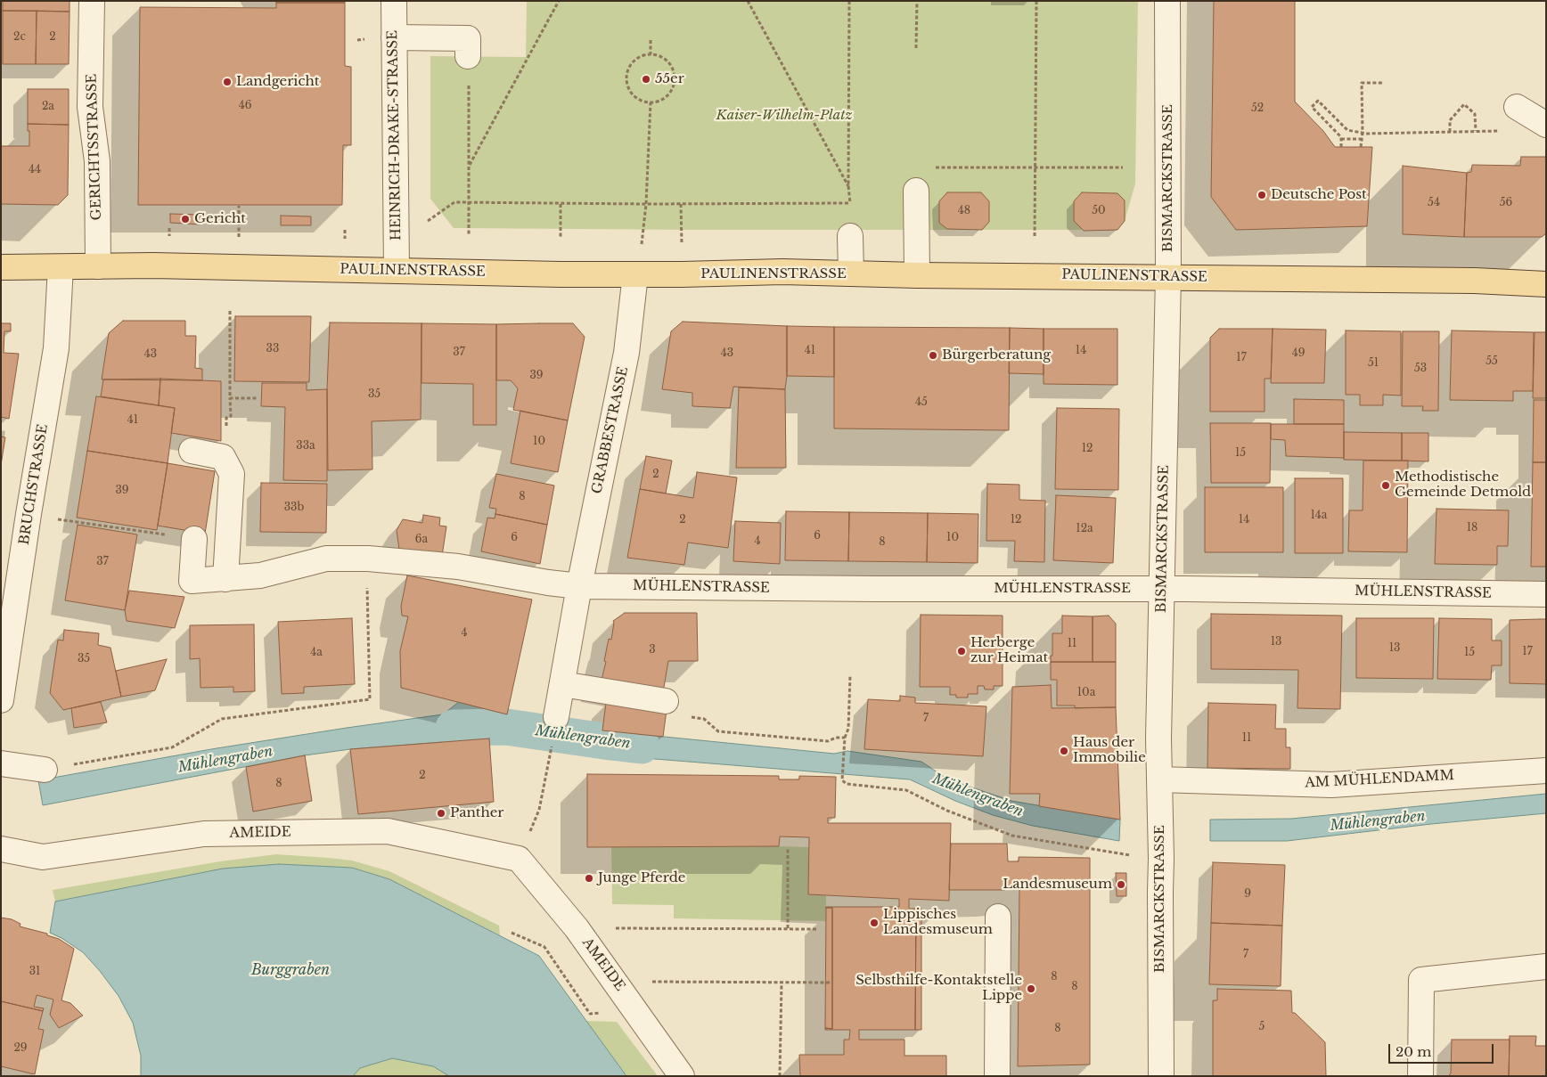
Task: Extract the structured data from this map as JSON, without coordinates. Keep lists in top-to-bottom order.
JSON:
{
  "streets": {
    "main road": ["PAULINENSTRASSE"],
    "street": [
      "HEINRICH-DRAKE-STRASSE",
      "GERICHTSSTRASSE",
      "BISMARCKSTRASSE",
      "GRABBESTRASSE",
      "BRUCHSTRASSE",
      "MÜHLENSTRASSE",
      "AM MÜHLENDAMM",
      "AMEIDE"
    ]
  },
  "crossings": [
    ["HEINRICH-DRAKE-STRASSE", "PAULINENSTRASSE"],
    ["GERICHTSSTRASSE", "PAULINENSTRASSE"],
    ["BISMARCKSTRASSE", "PAULINENSTRASSE"],
    ["BISMARCKSTRASSE", "MÜHLENSTRASSE"],
    ["BISMARCKSTRASSE", "AM MÜHLENDAMM"],
    ["PAULINENSTRASSE", "GRABBESTRASSE"],
    ["PAULINENSTRASSE", "BRUCHSTRASSE"],
    ["GRABBESTRASSE", "MÜHLENSTRASSE"]
  ],
  "water": ["Mühlengraben", "Burggraben"],
  "parks": ["Kaiser-Wilhelm-Platz"],
  "places": [
    "55er",
    "Landgericht",
    "Deutsche Post",
    "Gericht",
    "Bürgerberatung",
    "Methodistische Gemeinde Detmold",
    "Herberge zur Heimat",
    "Haus der Immobilie",
    "Panther",
    "Junge Pferde",
    "Landesmuseum",
    "Lippisches Landesmuseum",
    "Selbsthilfe-Kontaktstelle Lippe"
  ],
  "house_numbers": [
    "2c",
    "2",
    "46",
    "2a",
    "52",
    "44",
    "54",
    "56",
    "48",
    "50",
    "33",
    "41",
    "14",
    "37",
    "43",
    "49",
    "43",
    "17",
    "55",
    "51",
    "53",
    "39",
    "35",
    "45",
    "41",
    "10",
    "33a",
    "12",
    "15",
    "2",
    "39",
    "8",
    "33b",
    "14a",
    "2",
    "12",
    "14",
    "18",
    "12a",
    "6",
    "6",
    "10",
    "6a",
    "4",
    "8",
    "37",
    "4",
    "13",
    "11",
    "13",
    "3",
    "17",
    "4a",
    "15",
    "35",
    "10a",
    "7",
    "11",
    "2",
    "8",
    "9",
    "7",
    "31",
    "8",
    "8",
    "5",
    "8",
    "29"
  ],
  "scale_bar": "20 m"
}
